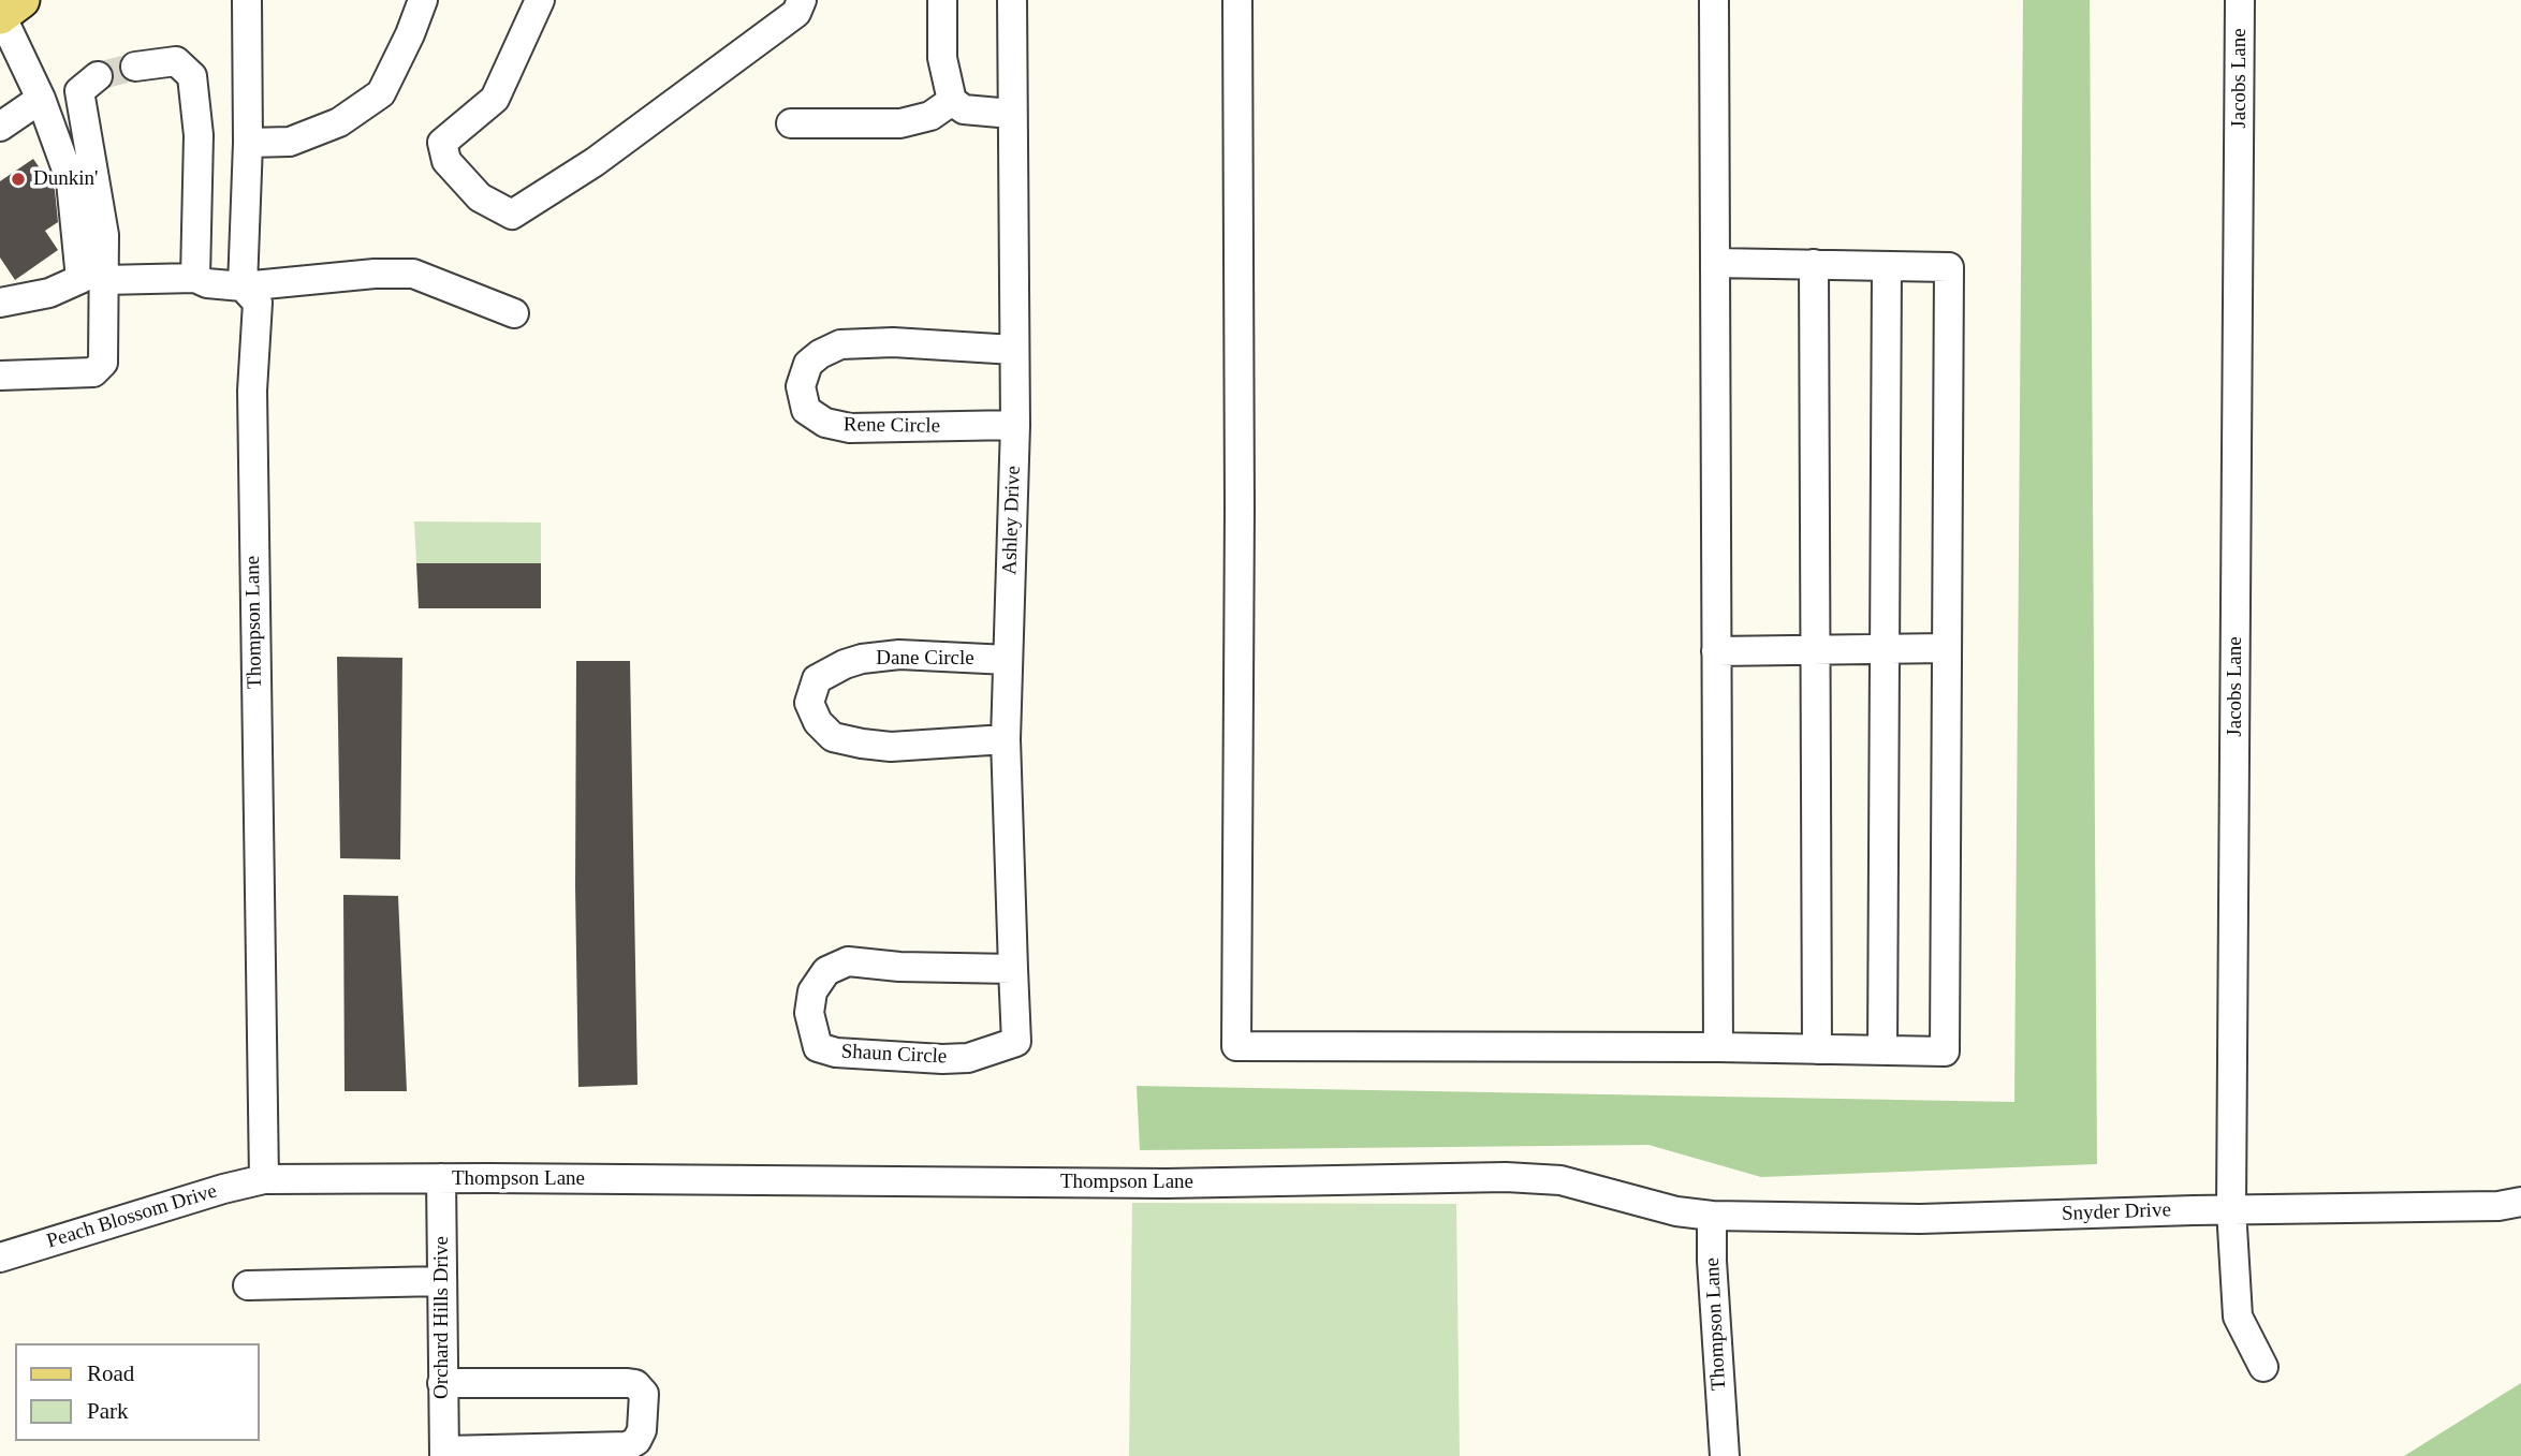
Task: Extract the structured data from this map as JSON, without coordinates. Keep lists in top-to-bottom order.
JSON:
{
  "streets": {
    "street": [
      "Jacobs Lane",
      "Rene Circle",
      "Ashley Drive",
      "Thompson Lane",
      "Dane Circle",
      "Shaun Circle",
      "Snyder Drive",
      "Peach Blossom Drive",
      "Orchard Hills Drive"
    ]
  },
  "crossings": [
    ["Jacobs Lane", "Snyder Drive"],
    ["Rene Circle", "Ashley Drive"],
    ["Ashley Drive", "Dane Circle"],
    ["Ashley Drive", "Shaun Circle"],
    ["Thompson Lane", "Snyder Drive"],
    ["Thompson Lane", "Peach Blossom Drive"],
    ["Thompson Lane", "Orchard Hills Drive"]
  ],
  "places": ["Dunkin'"],
  "legend": ["Road", "Park"]
}
